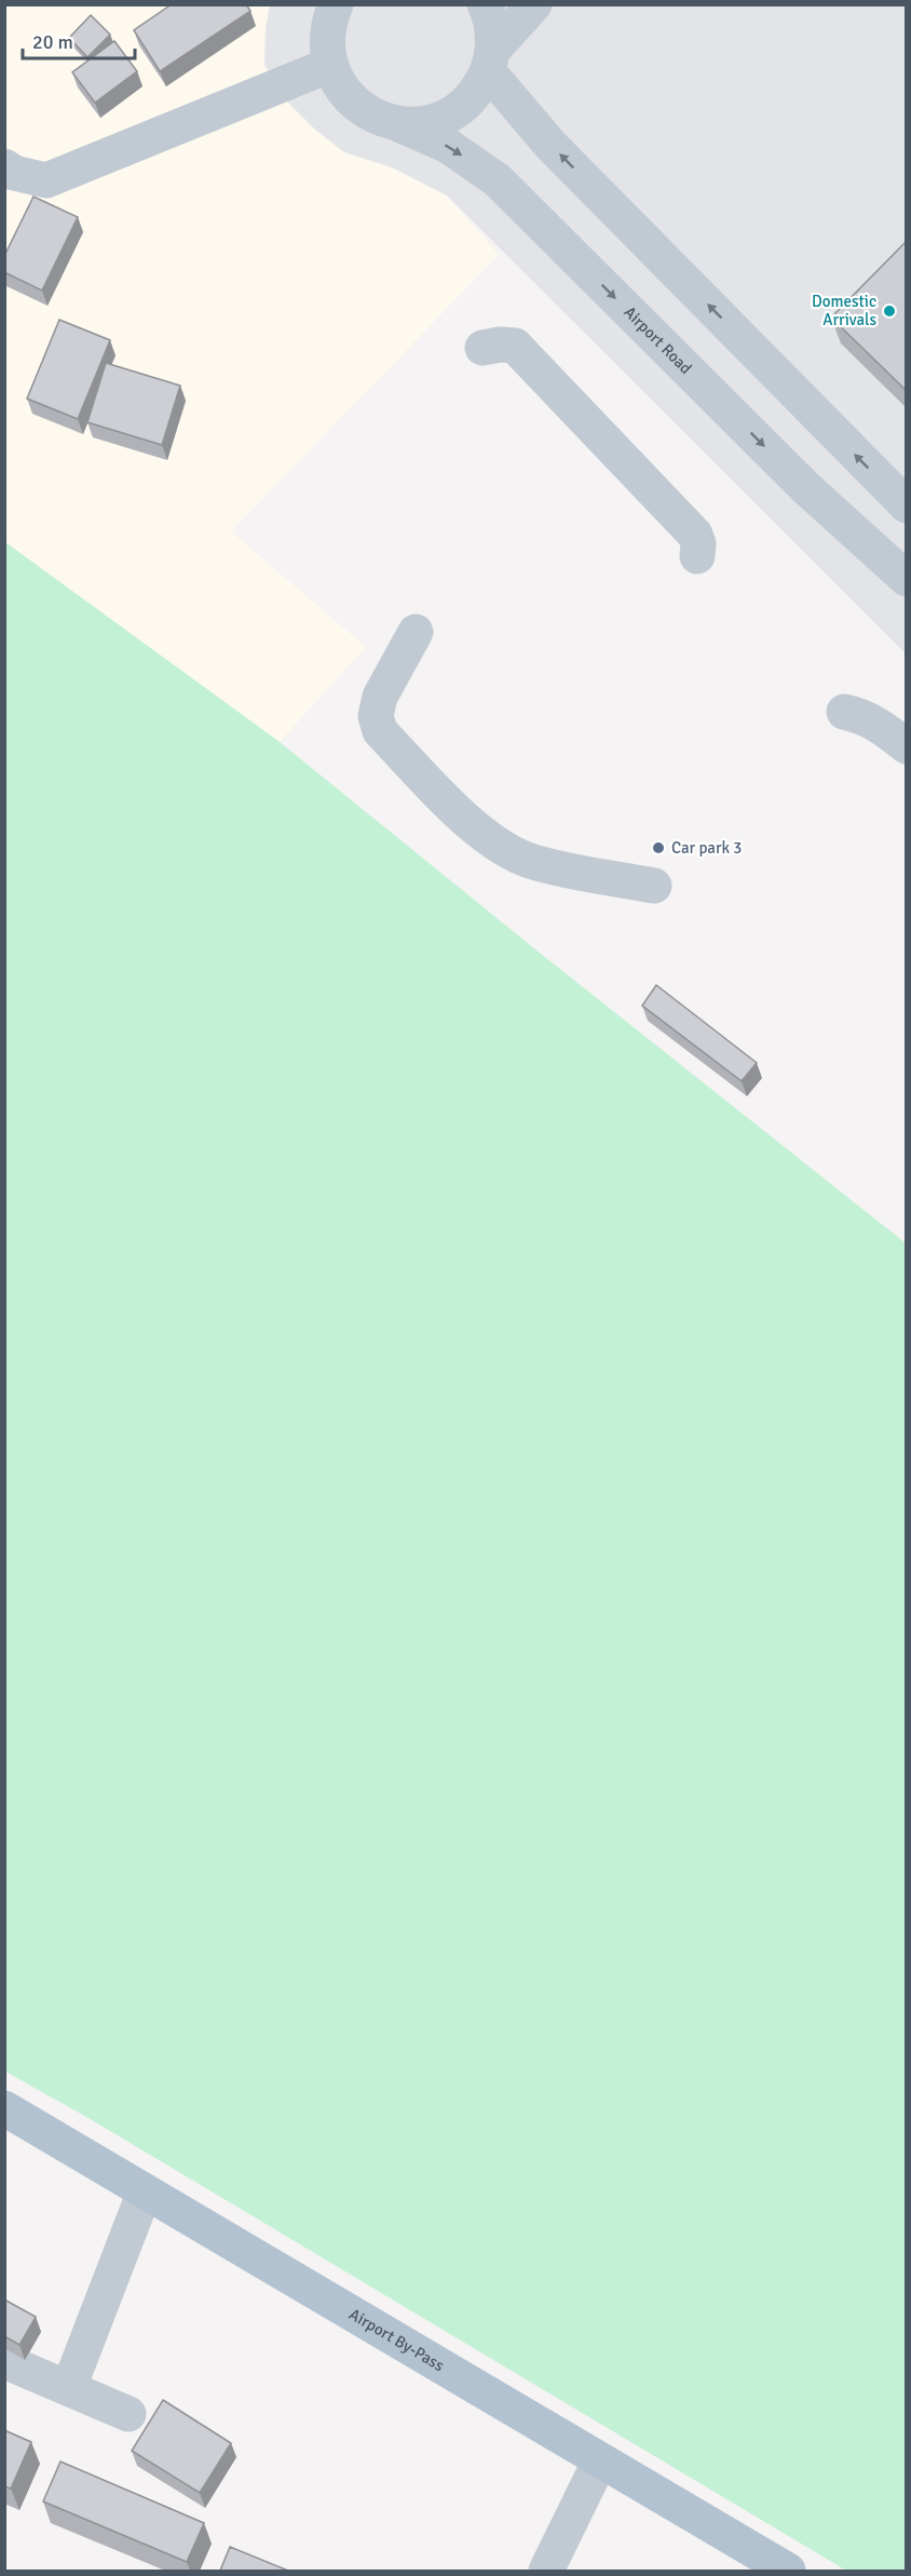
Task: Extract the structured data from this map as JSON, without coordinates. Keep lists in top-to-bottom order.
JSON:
{
  "streets": {
    "main road": ["Airport By-Pass"],
    "street": ["Airport Road"]
  },
  "places": ["Domestic Arrivals", "Car park 3"],
  "scale_bar": "20 m"
}
